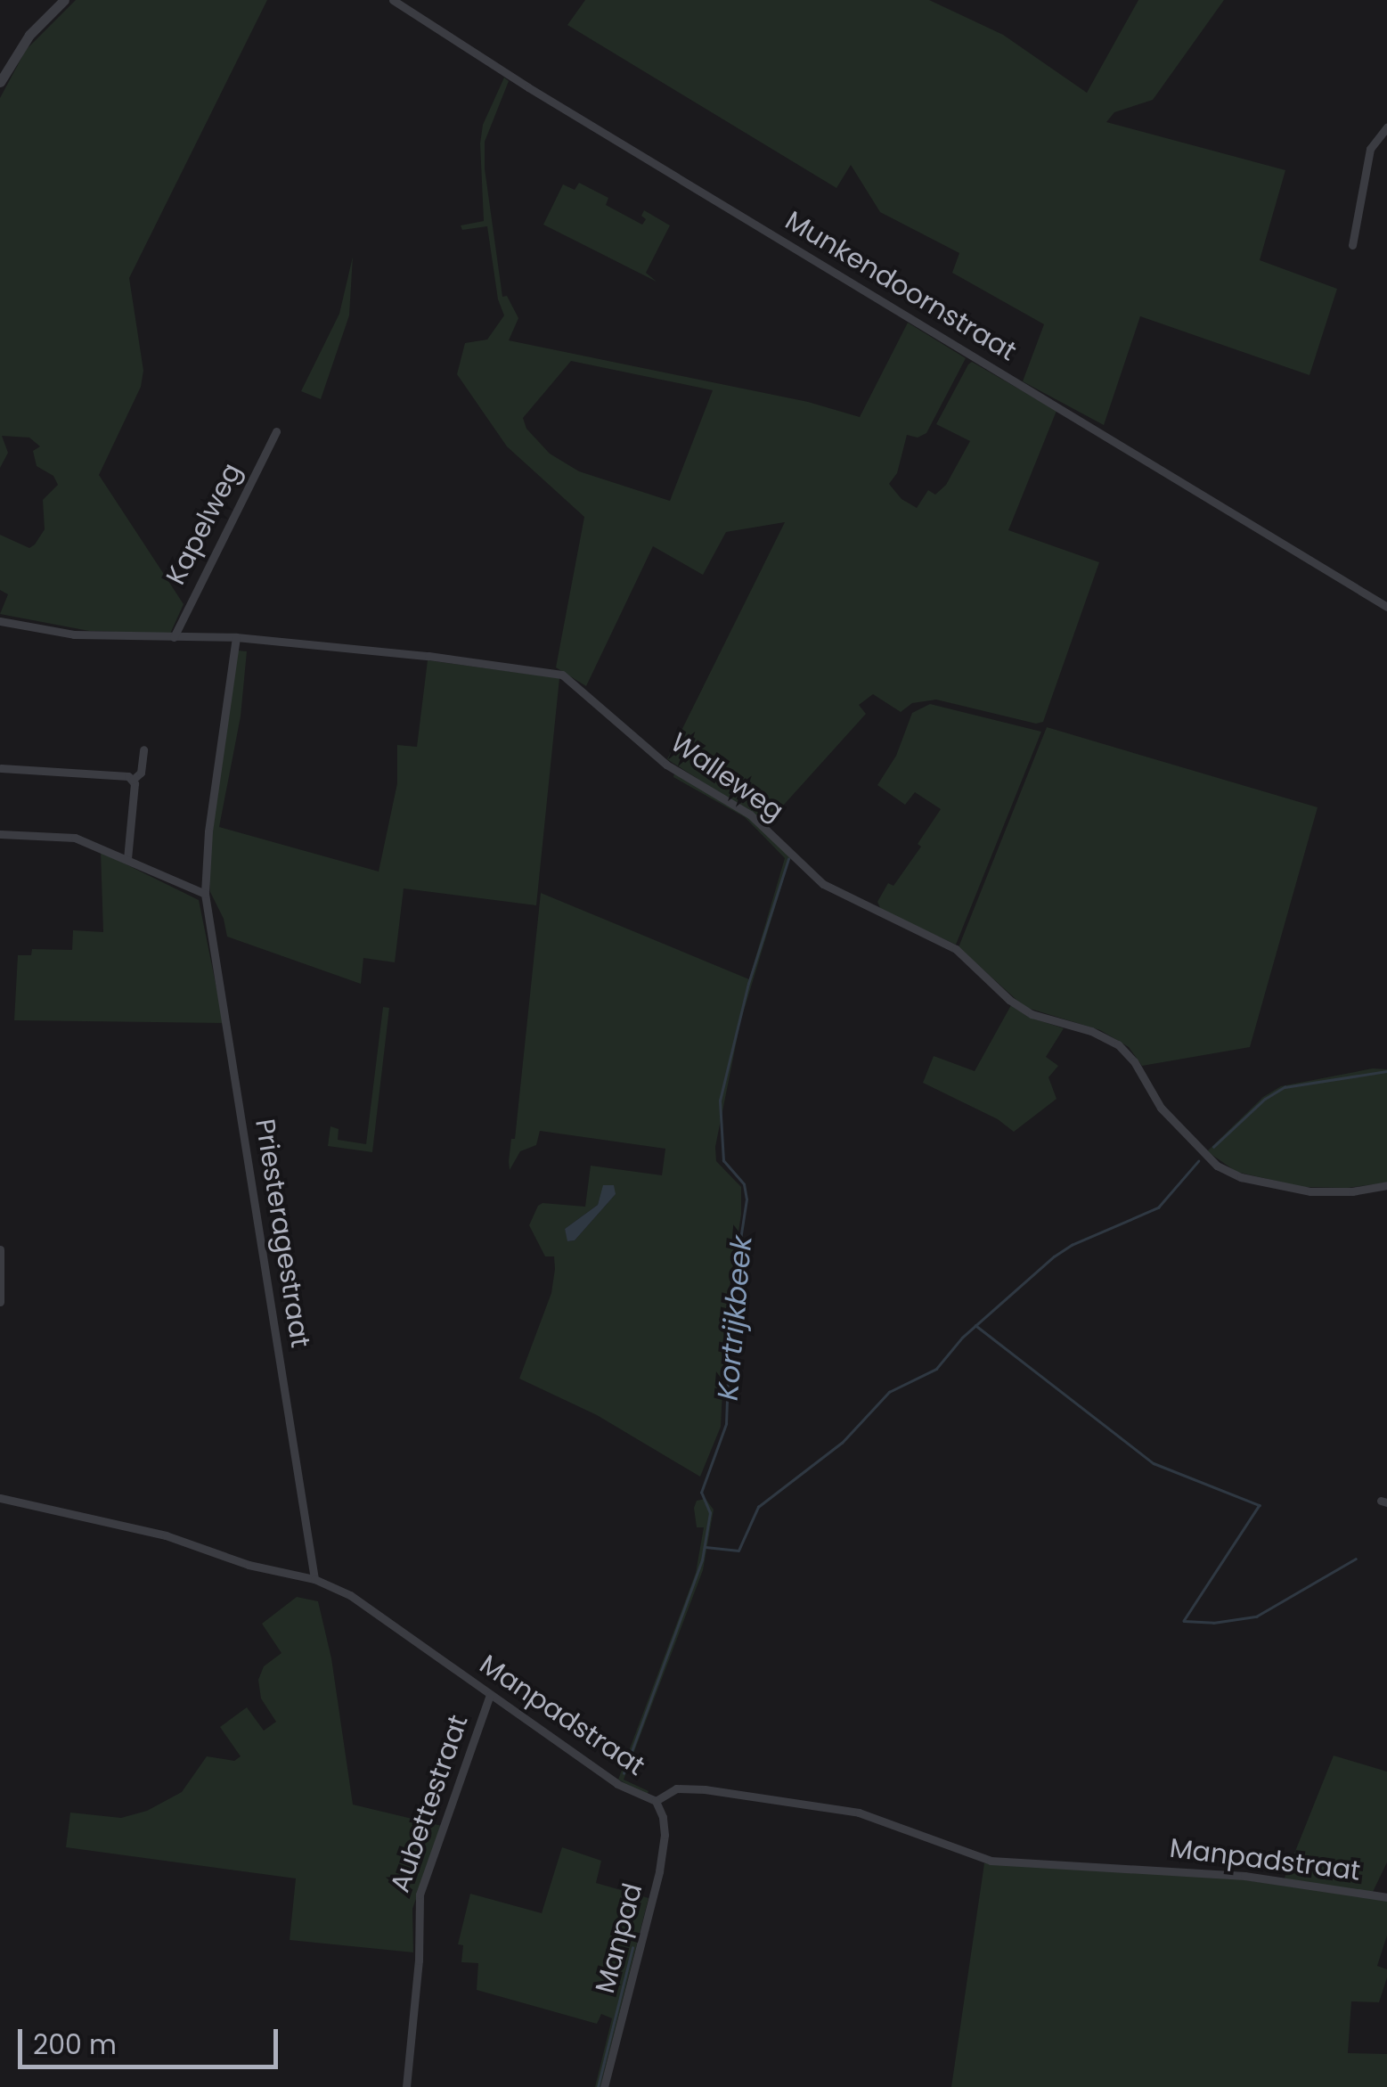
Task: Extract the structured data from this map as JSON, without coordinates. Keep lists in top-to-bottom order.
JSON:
{
  "streets": {
    "street": [
      "Munkendoornstraat",
      "Kapelweg",
      "Walleweg",
      "Priesteragestraat",
      "Manpadstraat",
      "Aubettestraat",
      "Manpad"
    ]
  },
  "crossings": [
    ["Kapelweg", "Walleweg"],
    ["Walleweg", "Priesteragestraat"],
    ["Priesteragestraat", "Manpadstraat"],
    ["Manpadstraat", "Aubettestraat"],
    ["Manpadstraat", "Manpad"]
  ],
  "water": ["Kortrijkbeek"],
  "scale_bar": "200 m"
}
